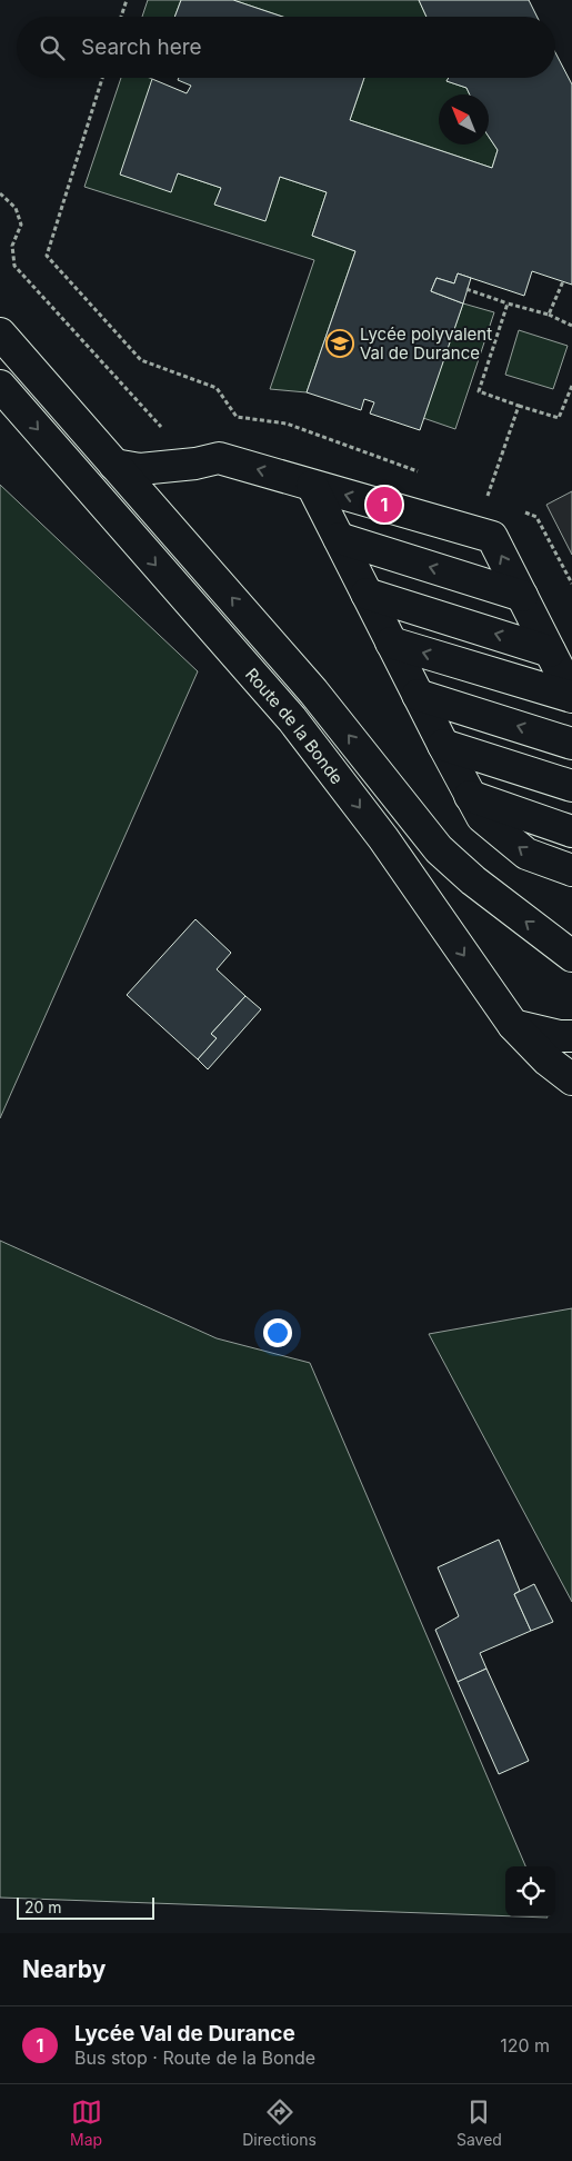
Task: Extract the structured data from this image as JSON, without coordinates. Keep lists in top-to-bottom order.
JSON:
{
  "streets": {
    "main road": ["Route de la Bonde"]
  },
  "places": {
    "school or university": ["Lycée polyvalent Val de Durance"]
  },
  "scale_bar": "20 m",
  "north": "top left",
  "page": {
    "search": "Search here",
    "pins": "1",
    "scale": "20 m",
    "heading": "Nearby",
    "list": [
      {
        "mark": "1",
        "name": "Lycée Val de Durance",
        "note": "Bus stop · Route de la Bonde",
        "value": "120 m"
      }
    ],
    "nav": ["Map", "Directions", "Saved"]
  }
}
